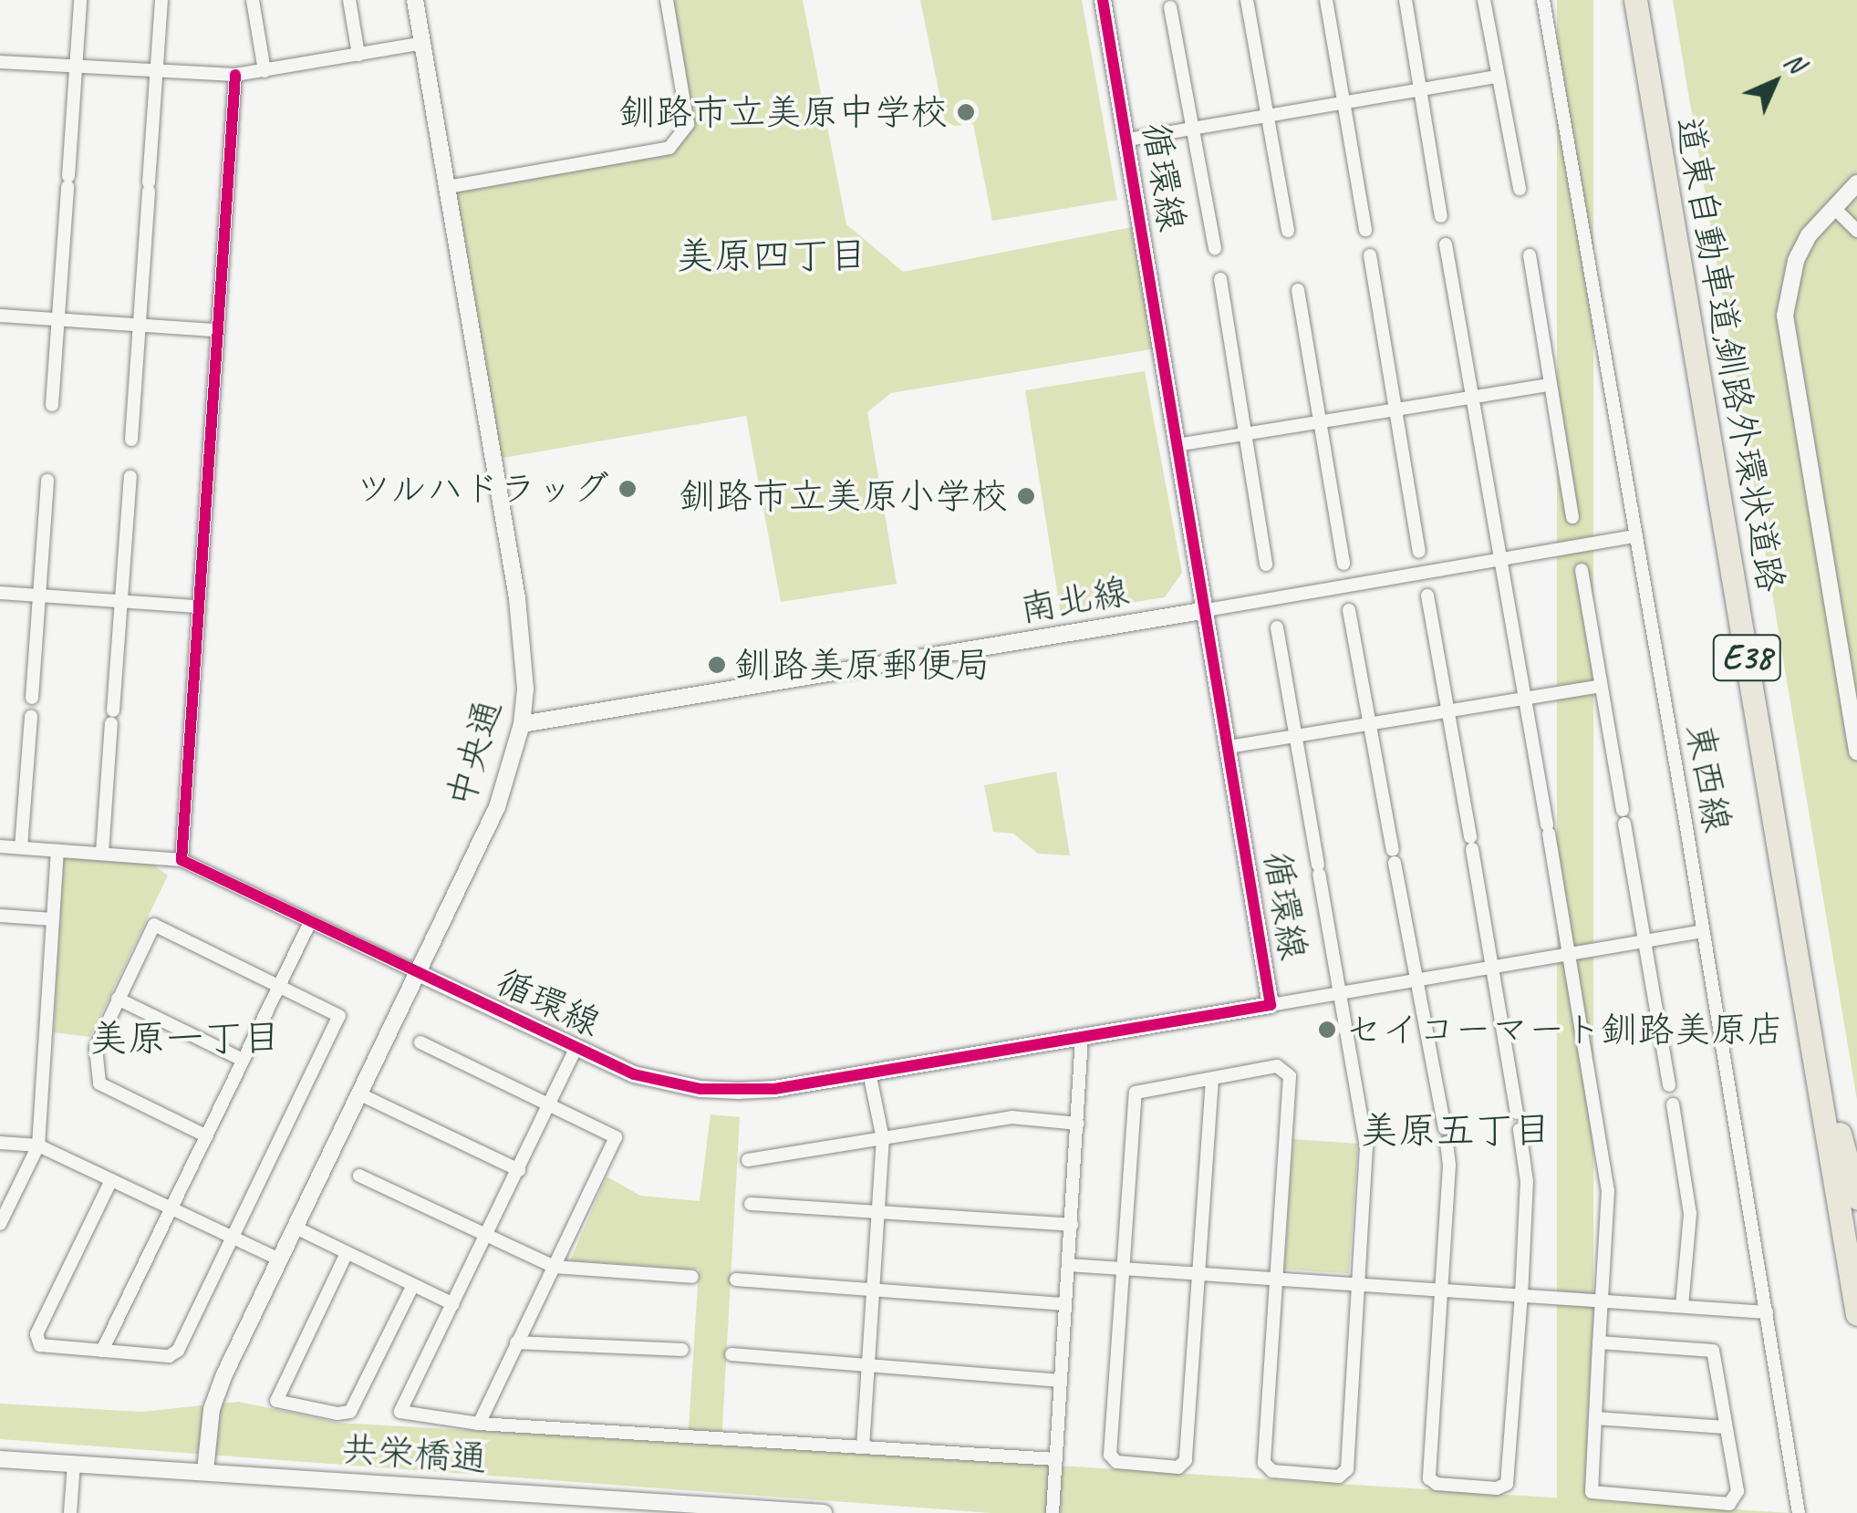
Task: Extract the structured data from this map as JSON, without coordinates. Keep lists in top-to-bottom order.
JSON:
{
  "streets": {
    "highway": ["道東自動車道;釧路外環状道路", "E38"],
    "street": [
      "循環線",
      "南北線",
      "中央通",
      "東西線",
      "共栄橋通"
    ]
  },
  "crossings": [
    ["循環線", "南北線"],
    ["循環線", "中央通"],
    ["南北線", "中央通"],
    ["南北線", "東西線"],
    ["中央通", "共栄橋通"]
  ],
  "districts": ["美原四丁目", "美原一丁目", "美原五丁目"],
  "places": [
    "釧路市立美原中学校",
    "ツルハドラッグ",
    "釧路市立美原小学校",
    "釧路美原郵便局",
    "セイコーマート釧路美原店"
  ],
  "north": "top right"
}
